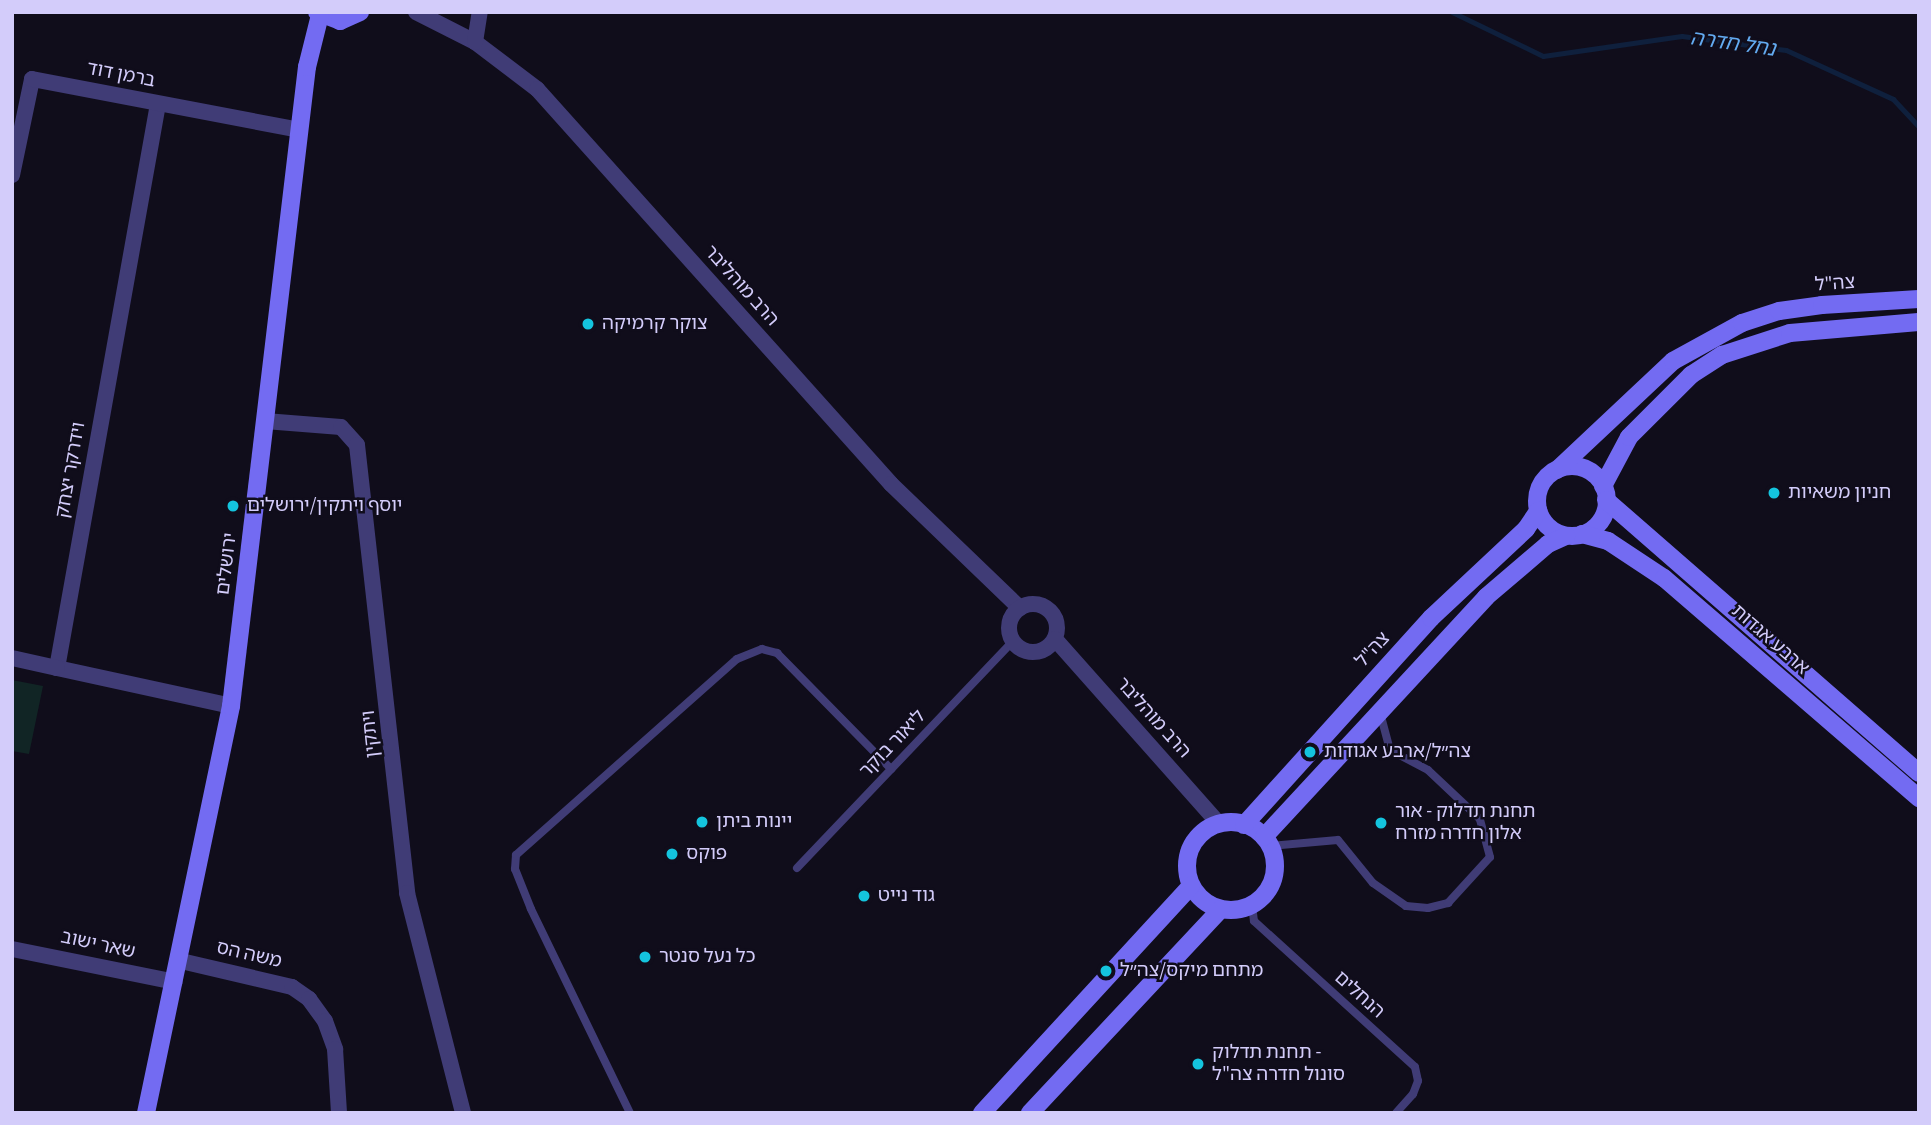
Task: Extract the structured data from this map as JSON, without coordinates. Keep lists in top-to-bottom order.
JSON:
{
  "streets": {
    "main road": ["צה\"ל", "ירושלים", "ארבע אגדות"],
    "street": [
      "ברמן דוד",
      "הרב מוהליבר",
      "וידרקר יצחק",
      "ויתקין",
      "שאר ישוב",
      "משה הס"
    ],
    "lane": ["ליאור בוקר", "הנחלים"]
  },
  "crossings": [
    ["ברמן דוד", "וידרקר יצחק"],
    ["ברמן דוד", "ירושלים"],
    ["צה\"ל", "הרב מוהליבר"],
    ["צה\"ל", "ארבע אגדות"],
    ["צה\"ל", "הנחלים"],
    ["הרב מוהליבר", "ליאור בוקר"],
    ["הרב מוהליבר", "הנחלים"],
    ["ירושלים", "ויתקין"],
    ["ירושלים", "שאר ישוב"],
    ["ירושלים", "משה הס"]
  ],
  "water": ["נחל חדרה"],
  "places": [
    "צוקר קרמיקה",
    "חניון משאיות",
    "יוסף ויתקין/ירושלים",
    "צה״ל/ארבע אגודות",
    "יינות ביתן",
    "תחנת תדלוק - אור אלון חדרה מזרח",
    "פוקס",
    "גוד נייט",
    "כל נעל סנטר",
    "מתחם מיקס/צה״ל",
    "תחנת תדלוק - סונול חדרה צה\"ל"
  ]
}
